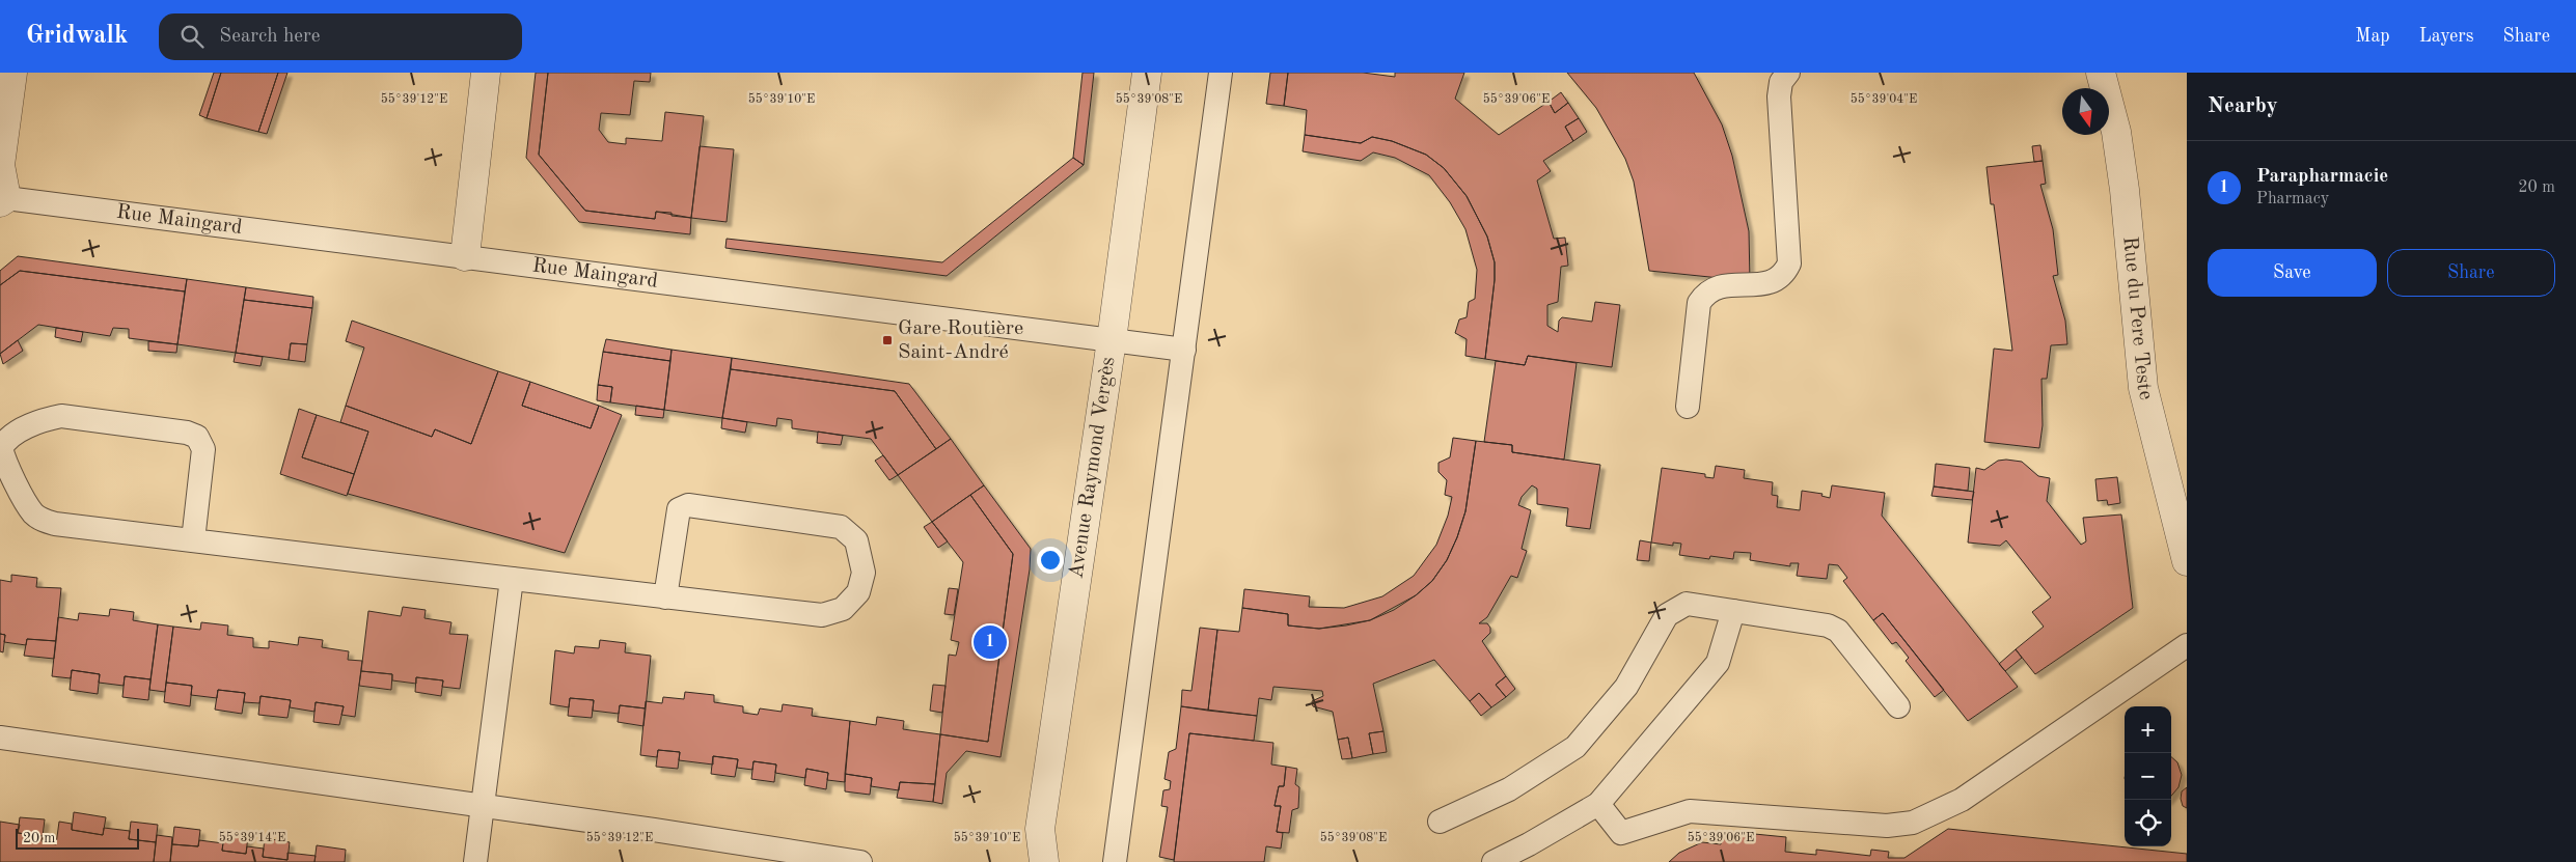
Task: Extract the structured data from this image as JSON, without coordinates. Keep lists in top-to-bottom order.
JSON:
{
  "streets": {
    "street": ["Rue du Pere Teste", "Avenue Raymond Vergès"],
    "lane": ["Rue Maingard"]
  },
  "crossings": [
    ["Rue Maingard", "Avenue Raymond Vergès"]
  ],
  "places": {
    "transit": ["Gare Routière Saint-André"]
  },
  "scale_bar": "20 m",
  "north": "bottom",
  "page": {
    "header": "Gridwalk",
    "search": "Search here",
    "nav": ["Map", "Layers", "Share"],
    "heading": "Nearby",
    "list": [
      {
        "mark": "1",
        "name": "Parapharmacie",
        "note": "Pharmacy",
        "value": "20 m"
      }
    ],
    "buttons": ["Save", "Share"],
    "pins": "1",
    "map_buttons": ["+", "−"],
    "scale": "20 m"
  },
  "coordinates": [
    "55°39'12\"E",
    "55°39'10\"E",
    "55°39'08\"E",
    "55°39'06\"E",
    "55°39'04\"E",
    "55°39'14\"E"
  ]
}
